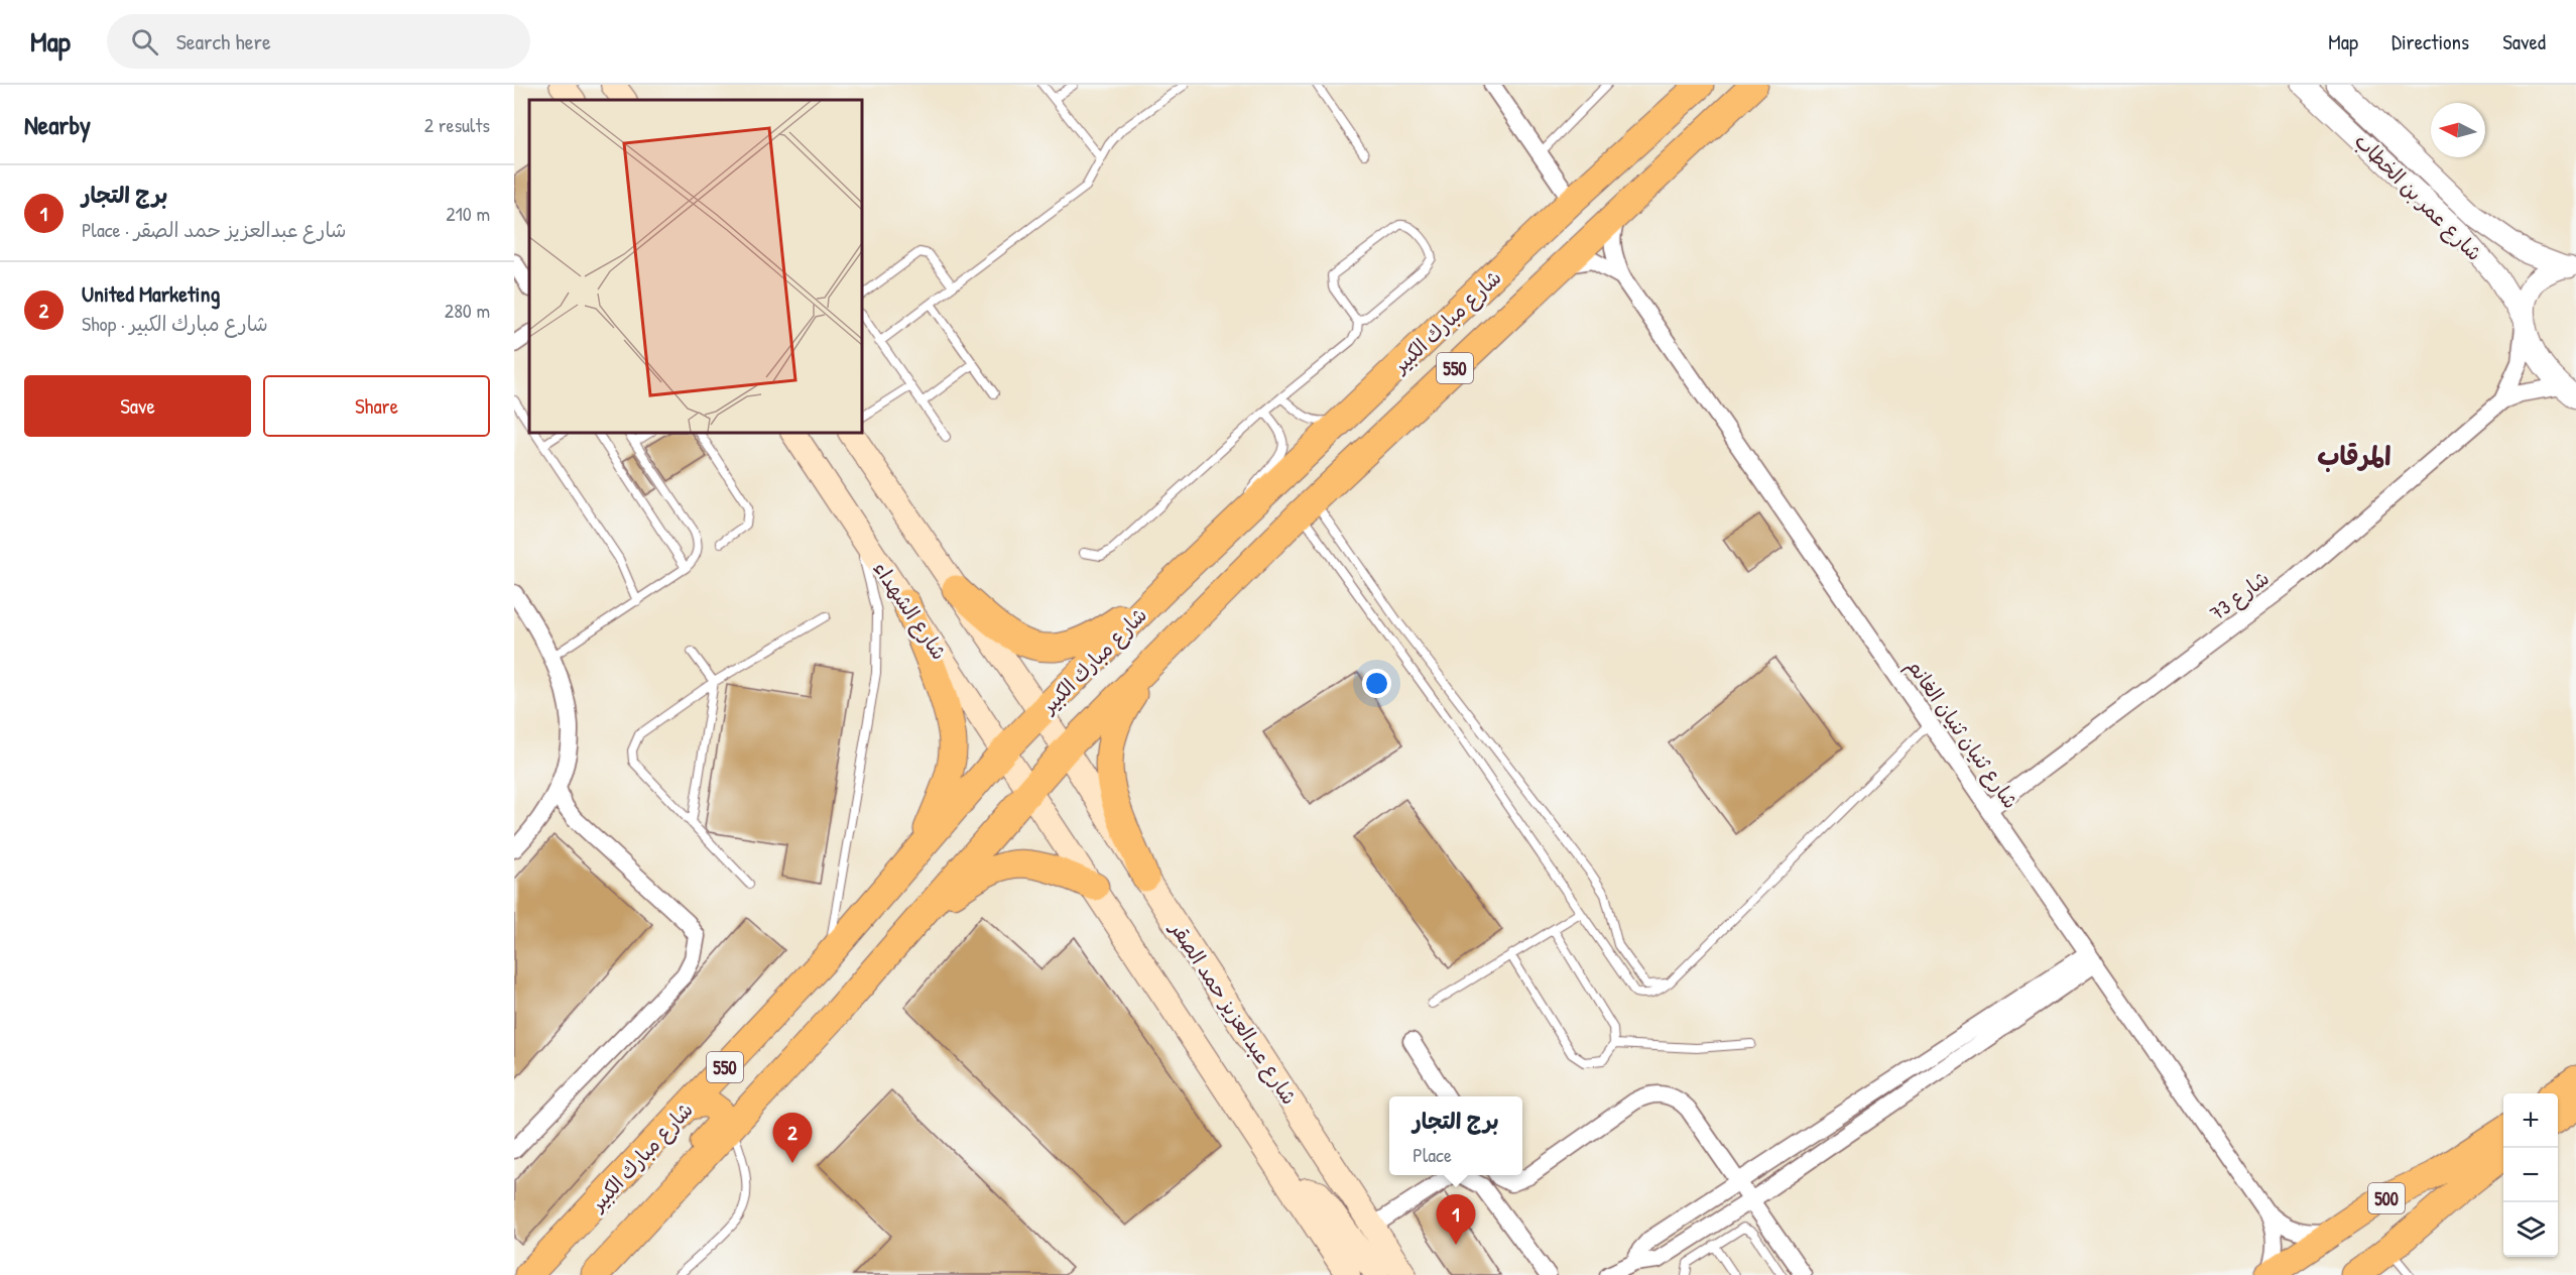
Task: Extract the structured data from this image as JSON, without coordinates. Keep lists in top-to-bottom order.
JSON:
{
  "streets": {
    "main road": [
      "شارع مبارك الكبير",
      "550",
      "شارع الشهداء",
      "شارع عبدالعزيز حمد الصقر",
      "500"
    ],
    "street": ["شارع عمر بن الخطاب", "شارع 73", "شارع ثنيان ثنيان الغانم"]
  },
  "crossings": [
    ["شارع عمر بن الخطاب", "شارع 73"],
    ["شارع مبارك الكبير", "شارع الشهداء"],
    ["شارع مبارك الكبير", "شارع عبدالعزيز حمد الصقر"],
    ["شارع 73", "شارع ثنيان ثنيان الغانم"]
  ],
  "districts": ["المرقاب"],
  "north": "left",
  "page": {
    "header": "Map",
    "search": "Search here",
    "nav": ["Map", "Directions", "Saved"],
    "heading": ["Nearby", "2 results"],
    "list": [
      {
        "mark": "1",
        "name": "برج التجار",
        "note": "Place · شارع عبدالعزيز حمد الصقر",
        "value": "210 m"
      },
      {
        "mark": "2",
        "name": "United Marketing",
        "note": "Shop · شارع مبارك الكبير",
        "value": "280 m"
      }
    ],
    "buttons": ["Save", "Share"],
    "map_buttons": ["+", "−"],
    "popup": ["برج التجار", "Place"],
    "pins": ["2", "1"]
  }
}
